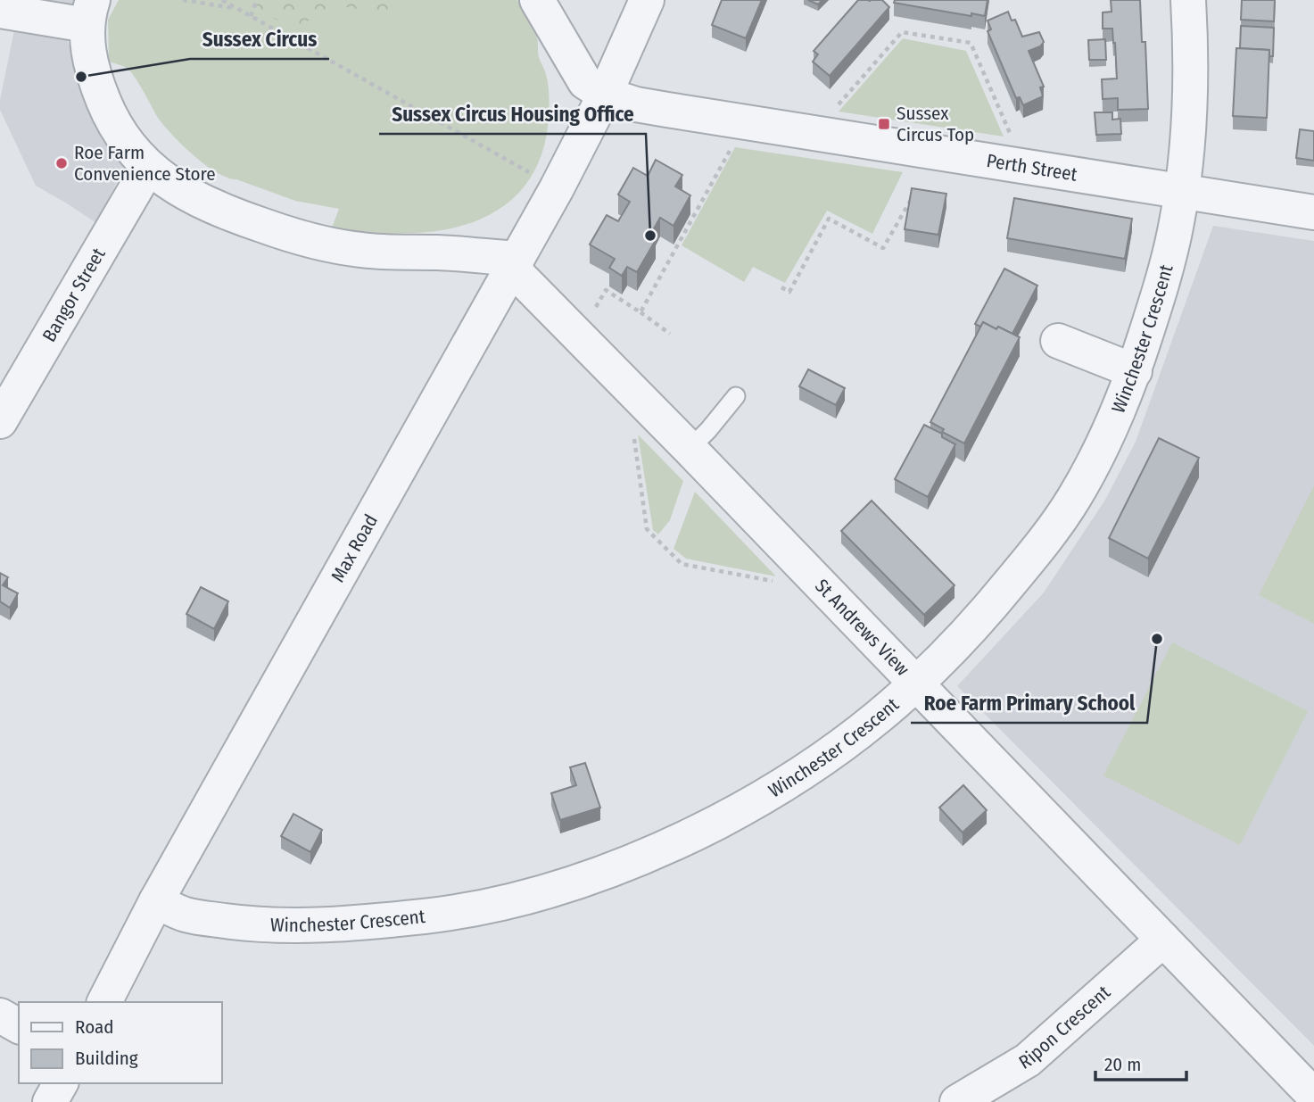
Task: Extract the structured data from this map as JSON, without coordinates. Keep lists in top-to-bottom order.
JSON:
{
  "streets": {
    "street": [
      "Perth Street",
      "Bangor Street",
      "Winchester Crescent",
      "Max Road",
      "St Andrews View",
      "Ripon Crescent"
    ]
  },
  "crossings": [
    ["Perth Street", "Winchester Crescent"],
    ["Perth Street", "Max Road"],
    ["Winchester Crescent", "Max Road"],
    ["Winchester Crescent", "St Andrews View"],
    ["Max Road", "St Andrews View"],
    ["St Andrews View", "Ripon Crescent"]
  ],
  "places": {
    "other": [
      "Sussex Circus",
      "Roe Farm Convenience Store",
      "Sussex Circus Housing Office",
      "Roe Farm Primary School"
    ],
    "transit": ["Sussex Circus Top"]
  },
  "legend": ["Road", "Building"],
  "scale_bar": "20 m"
}
